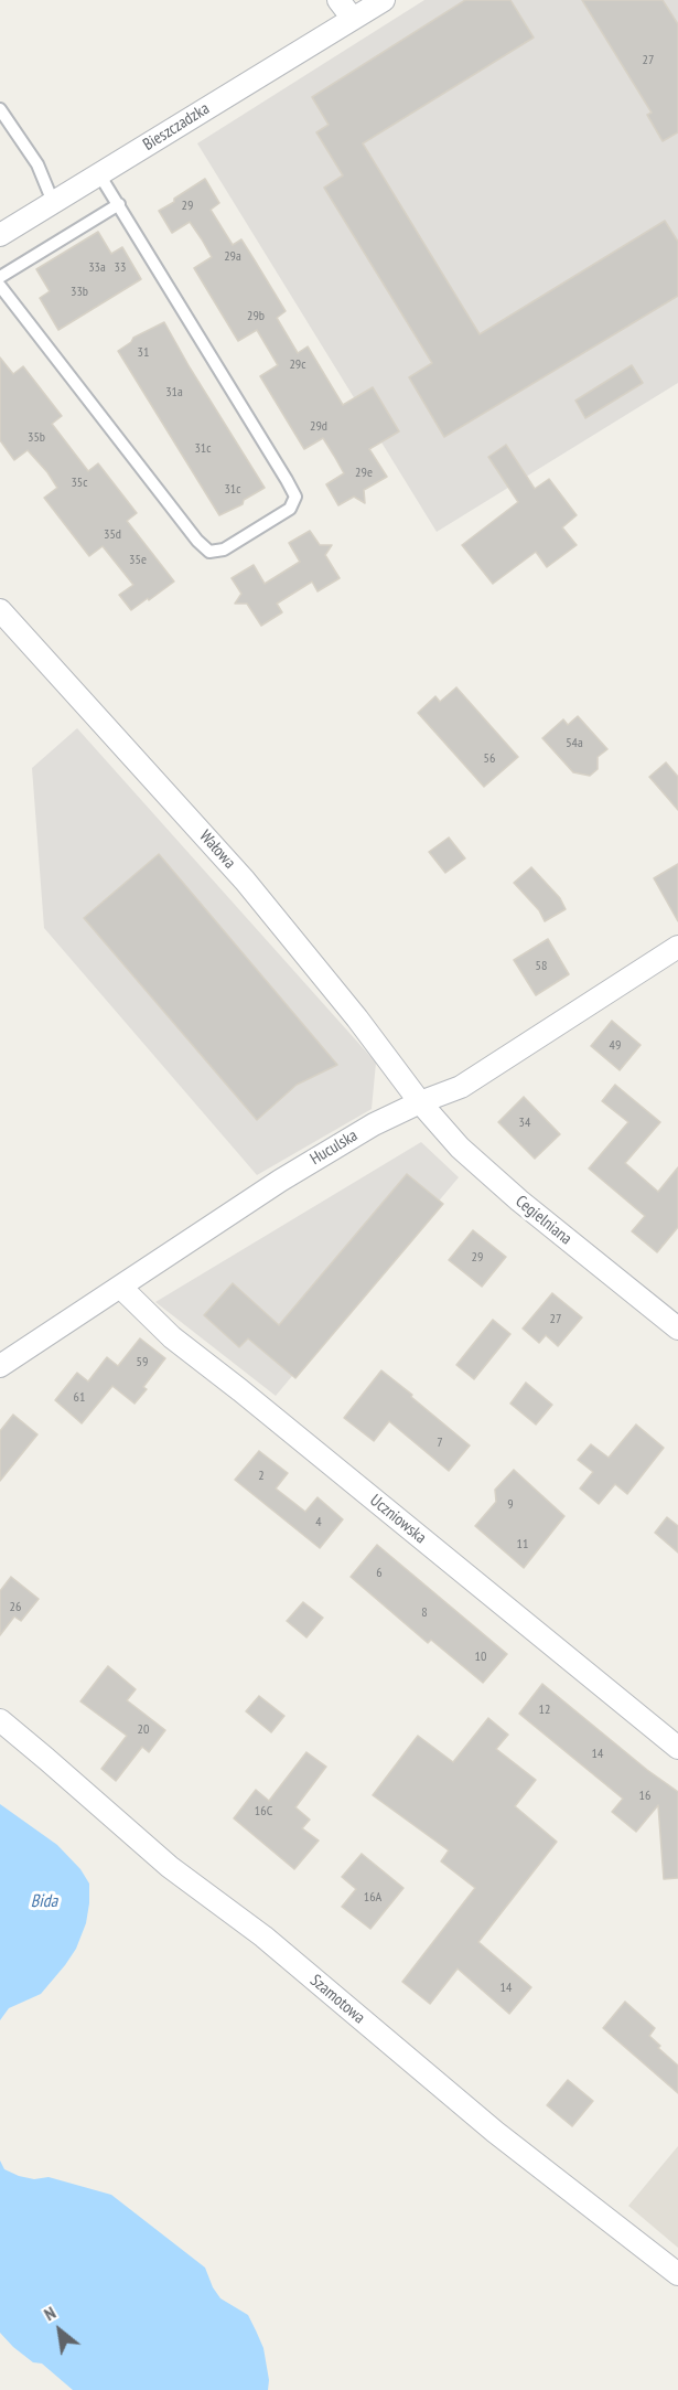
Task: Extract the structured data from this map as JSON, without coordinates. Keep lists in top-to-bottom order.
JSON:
{
  "streets": {
    "street": [
      "Bieszczadzka",
      "Wałowa",
      "Huculska",
      "Cegielniana",
      "Uczniowska",
      "Szamotowa"
    ]
  },
  "crossings": [
    ["Wałowa", "Huculska"],
    ["Wałowa", "Cegielniana"],
    ["Huculska", "Cegielniana"],
    ["Huculska", "Uczniowska"]
  ],
  "water": ["Bida"],
  "house_numbers": [
    "27",
    "29",
    "29a",
    "33a",
    "33",
    "33b",
    "29b",
    "31",
    "29c",
    "31a",
    "29d",
    "35b",
    "31c",
    "29e",
    "35c",
    "31c",
    "35d",
    "35e",
    "54a",
    "56",
    "58",
    "49",
    "34",
    "29",
    "27",
    "59",
    "61",
    "7",
    "2",
    "9",
    "4",
    "11",
    "6",
    "26",
    "8",
    "10",
    "12",
    "20",
    "14",
    "16",
    "16C",
    "16A",
    "14"
  ],
  "north": "top left"
}
